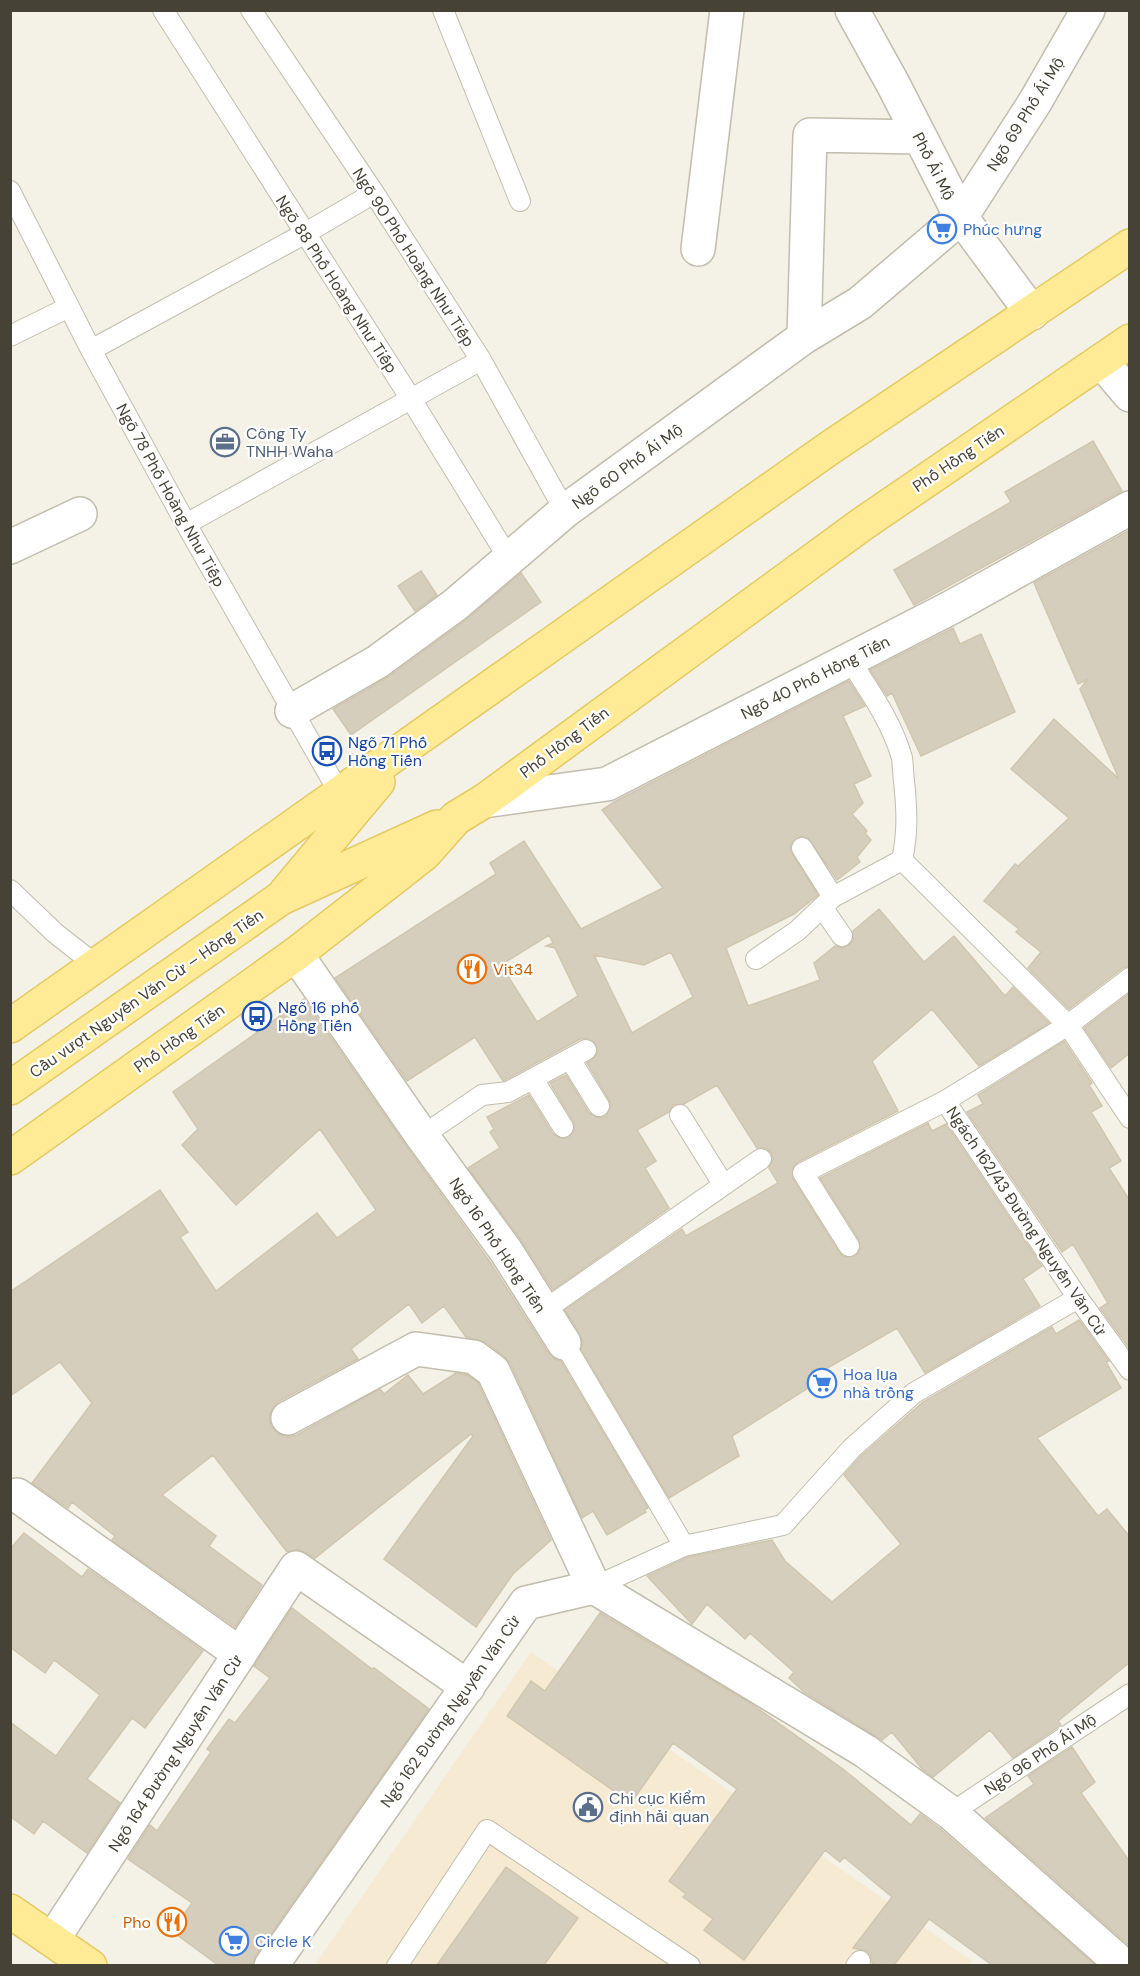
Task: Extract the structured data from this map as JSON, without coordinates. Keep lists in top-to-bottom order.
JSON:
{
  "streets": {
    "main road": ["Phố Hồng Tiến", "Cầu vượt Nguyễn Văn Cừ – Hồng Tiến"],
    "street": [
      "Ngõ 69 Phố Ái Mộ",
      "Phố Ái Mộ",
      "Ngõ 60 Phố Ái Mộ",
      "Ngõ 40 Phố Hồng Tiến",
      "Ngõ 16 Phố Hồng Tiến",
      "Ngõ 162 Đường Nguyễn Văn Cừ",
      "Ngõ 164 Đường Nguyễn Văn Cừ"
    ],
    "lane": [
      "Ngõ 90 Phố Hoàng Như Tiếp",
      "Ngõ 88 Phố Hoàng Như Tiếp",
      "Ngõ 78 Phố Hoàng Như Tiếp",
      "Ngách 162/43 Đường Nguyễn Văn Cừ",
      "Ngõ 96 Phố Ái Mộ"
    ]
  },
  "crossings": [
    ["Ngõ 69 Phố Ái Mộ", "Phố Ái Mộ"],
    ["Ngõ 69 Phố Ái Mộ", "Ngõ 60 Phố Ái Mộ"],
    ["Phố Ái Mộ", "Ngõ 60 Phố Ái Mộ"],
    ["Ngõ 90 Phố Hoàng Như Tiếp", "Ngõ 60 Phố Ái Mộ"],
    ["Ngõ 88 Phố Hoàng Như Tiếp", "Ngõ 60 Phố Ái Mộ"],
    ["Phố Hồng Tiến", "Ngõ 40 Phố Hồng Tiến"],
    ["Phố Hồng Tiến", "Ngõ 16 Phố Hồng Tiến"],
    ["Ngõ 60 Phố Ái Mộ", "Ngõ 78 Phố Hoàng Như Tiếp"],
    ["Ngách 162/43 Đường Nguyễn Văn Cừ", "Ngõ 162 Đường Nguyễn Văn Cừ"],
    ["Ngõ 16 Phố Hồng Tiến", "Ngõ 162 Đường Nguyễn Văn Cừ"],
    ["Ngõ 162 Đường Nguyễn Văn Cừ", "Ngõ 164 Đường Nguyễn Văn Cừ"]
  ],
  "places": {
    "supermarket": ["Phúc hưng", "Hoa lụa nhà trồng", "Circle K"],
    "office": ["Công Ty TNHH Waha"],
    "bus stop": ["Ngõ 71 Phố Hồng Tiến", "Ngõ 16 phố Hồng Tiến"],
    "restaurant": ["Vit34", "Pho"],
    "public building": ["Chi cục Kiểm định hải quan"]
  }
}
